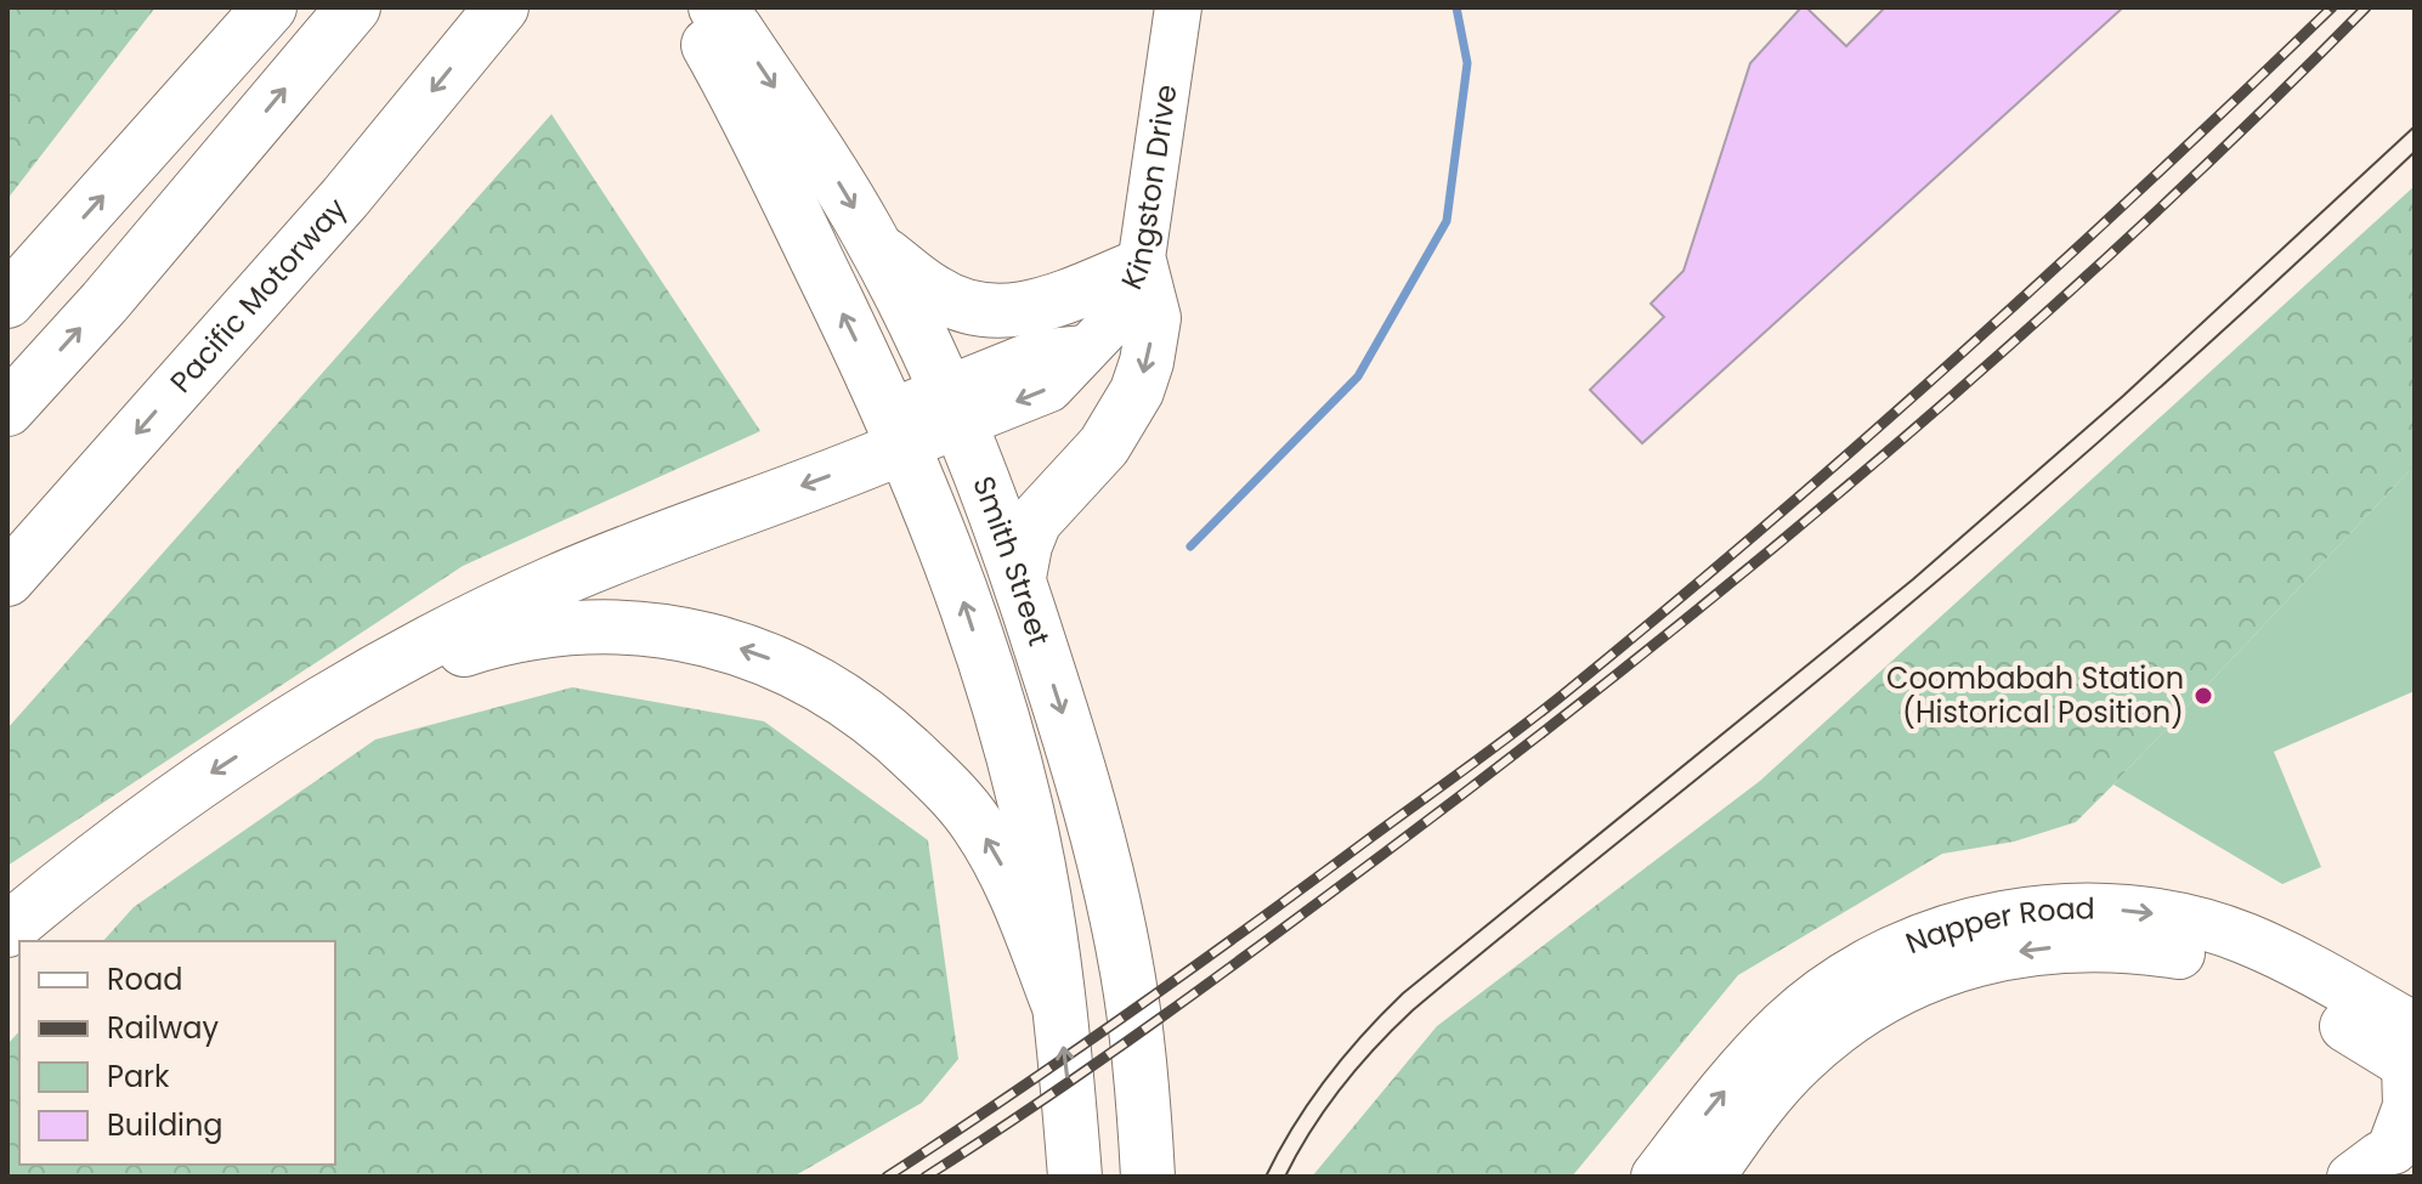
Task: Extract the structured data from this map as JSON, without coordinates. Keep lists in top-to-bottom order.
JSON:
{
  "streets": {
    "main road": ["Pacific Motorway", "Smith Street", "Napper Road"],
    "street": ["Kingston Drive"]
  },
  "crossings": [
    ["Kingston Drive", "Smith Street"]
  ],
  "places": ["Coombabah Station (Historical Position)"],
  "legend": [
    "Road",
    "Railway",
    "Park",
    "Building"
  ]
}
